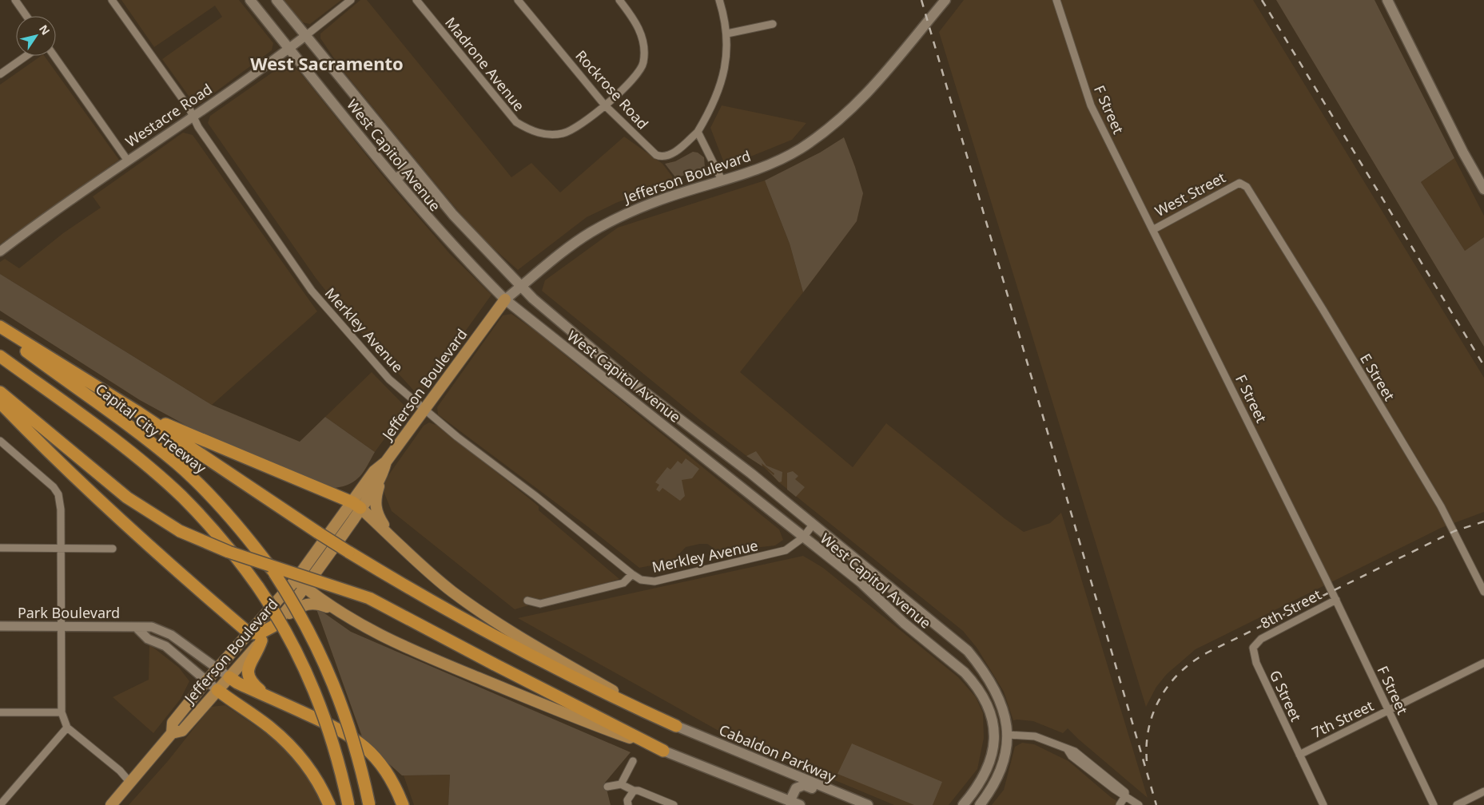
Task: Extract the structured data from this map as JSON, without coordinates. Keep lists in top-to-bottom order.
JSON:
{
  "streets": {
    "highway": ["Capital City Freeway"],
    "main road": ["West Capitol Avenue", "Jefferson Boulevard", "Cabaldon Parkway"],
    "street": [
      "Madrone Avenue",
      "Rockrose Road",
      "F Street",
      "Westacre Road",
      "West Street",
      "Merkley Avenue",
      "E Street",
      "8th Street",
      "Park Boulevard",
      "G Street",
      "7th Street"
    ]
  },
  "crossings": [
    ["Madrone Avenue", "Rockrose Road"],
    ["F Street", "West Street"],
    ["F Street", "8th Street"],
    ["F Street", "7th Street"],
    ["Westacre Road", "West Capitol Avenue"],
    ["Westacre Road", "Merkley Avenue"],
    ["West Capitol Avenue", "Jefferson Boulevard"],
    ["West Capitol Avenue", "Merkley Avenue"],
    ["Jefferson Boulevard", "Merkley Avenue"],
    ["Jefferson Boulevard", "Park Boulevard"],
    ["West Street", "E Street"],
    ["8th Street", "G Street"],
    ["G Street", "7th Street"]
  ],
  "districts": ["West Sacramento"],
  "north": "top right"
}
